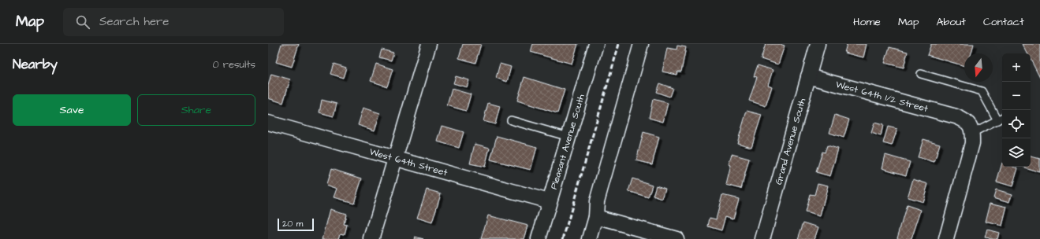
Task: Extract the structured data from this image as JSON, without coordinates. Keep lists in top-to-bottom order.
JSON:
{
  "streets": {
    "street": [
      "West 64th 1/2 Street",
      "Pleasant Avenue South",
      "Grand Avenue South",
      "West 64th Street"
    ]
  },
  "crossings": [
    ["West 64th 1/2 Street", "Grand Avenue South"],
    ["Pleasant Avenue South", "West 64th Street"]
  ],
  "scale_bar": "20 m",
  "north": "bottom",
  "page": {
    "header": "Map",
    "search": "Search here",
    "nav": [
      "Home",
      "Map",
      "About",
      "Contact"
    ],
    "heading": ["Nearby", "0 results"],
    "map_buttons": ["+", "−"],
    "buttons": ["Save", "Share"],
    "scale": "20 m"
  }
}
